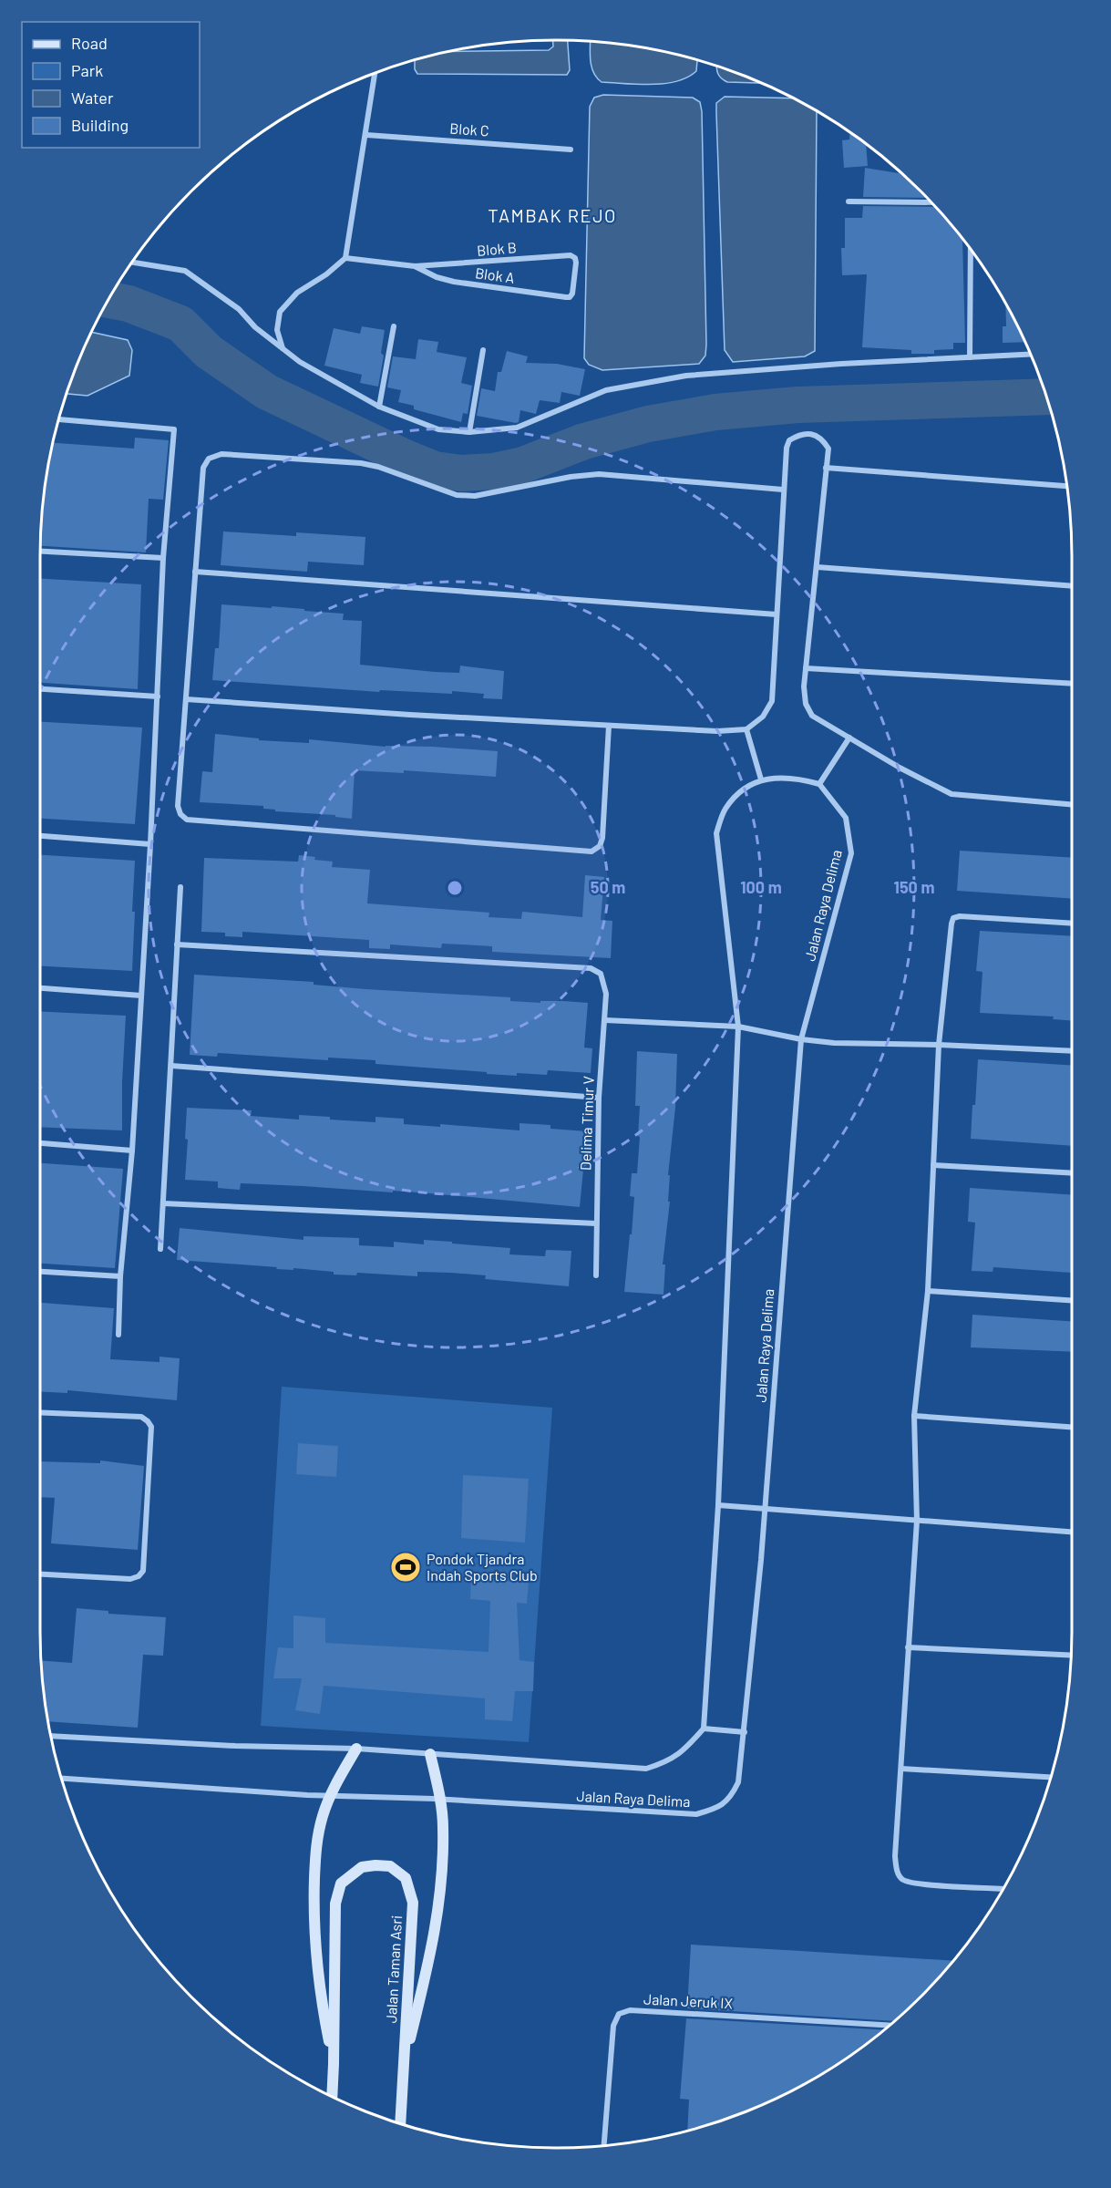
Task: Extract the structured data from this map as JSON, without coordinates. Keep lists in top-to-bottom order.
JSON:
{
  "streets": {
    "main road": ["Jalan Taman Asri"],
    "street": [
      "Blok C",
      "Blok B",
      "Blok A",
      "Jalan Raya Delima",
      "Delima Timur V",
      "Jalan Jeruk IX"
    ]
  },
  "crossings": [
    ["Blok B", "Blok A"]
  ],
  "districts": ["TAMBAK REJO"],
  "places": {
    "sports": ["Pondok Tjandra Indah Sports Club"]
  },
  "legend": [
    "Road",
    "Park",
    "Water",
    "Building"
  ],
  "rings": ["50 m", "100 m", "150 m"]
}
